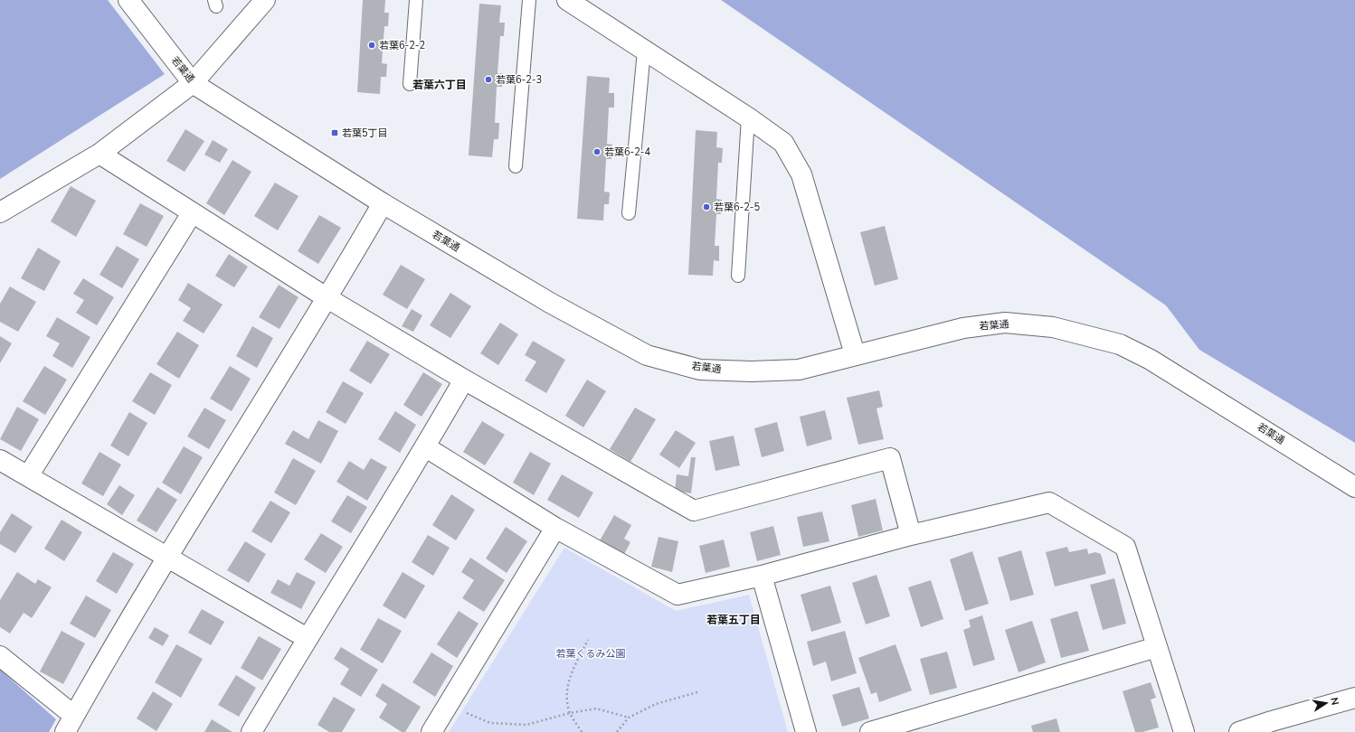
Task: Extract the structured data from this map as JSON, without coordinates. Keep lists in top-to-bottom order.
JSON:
{
  "streets": {
    "street": ["若葉通"]
  },
  "districts": ["若葉六丁目", "若葉五丁目"],
  "parks": ["若葉くるみ公園"],
  "places": {
    "other": [
      "若葉6-2-2",
      "若葉6-2-3",
      "若葉6-2-4",
      "若葉6-2-5"
    ],
    "transit": ["若葉5丁目"]
  },
  "north": "right"
}
